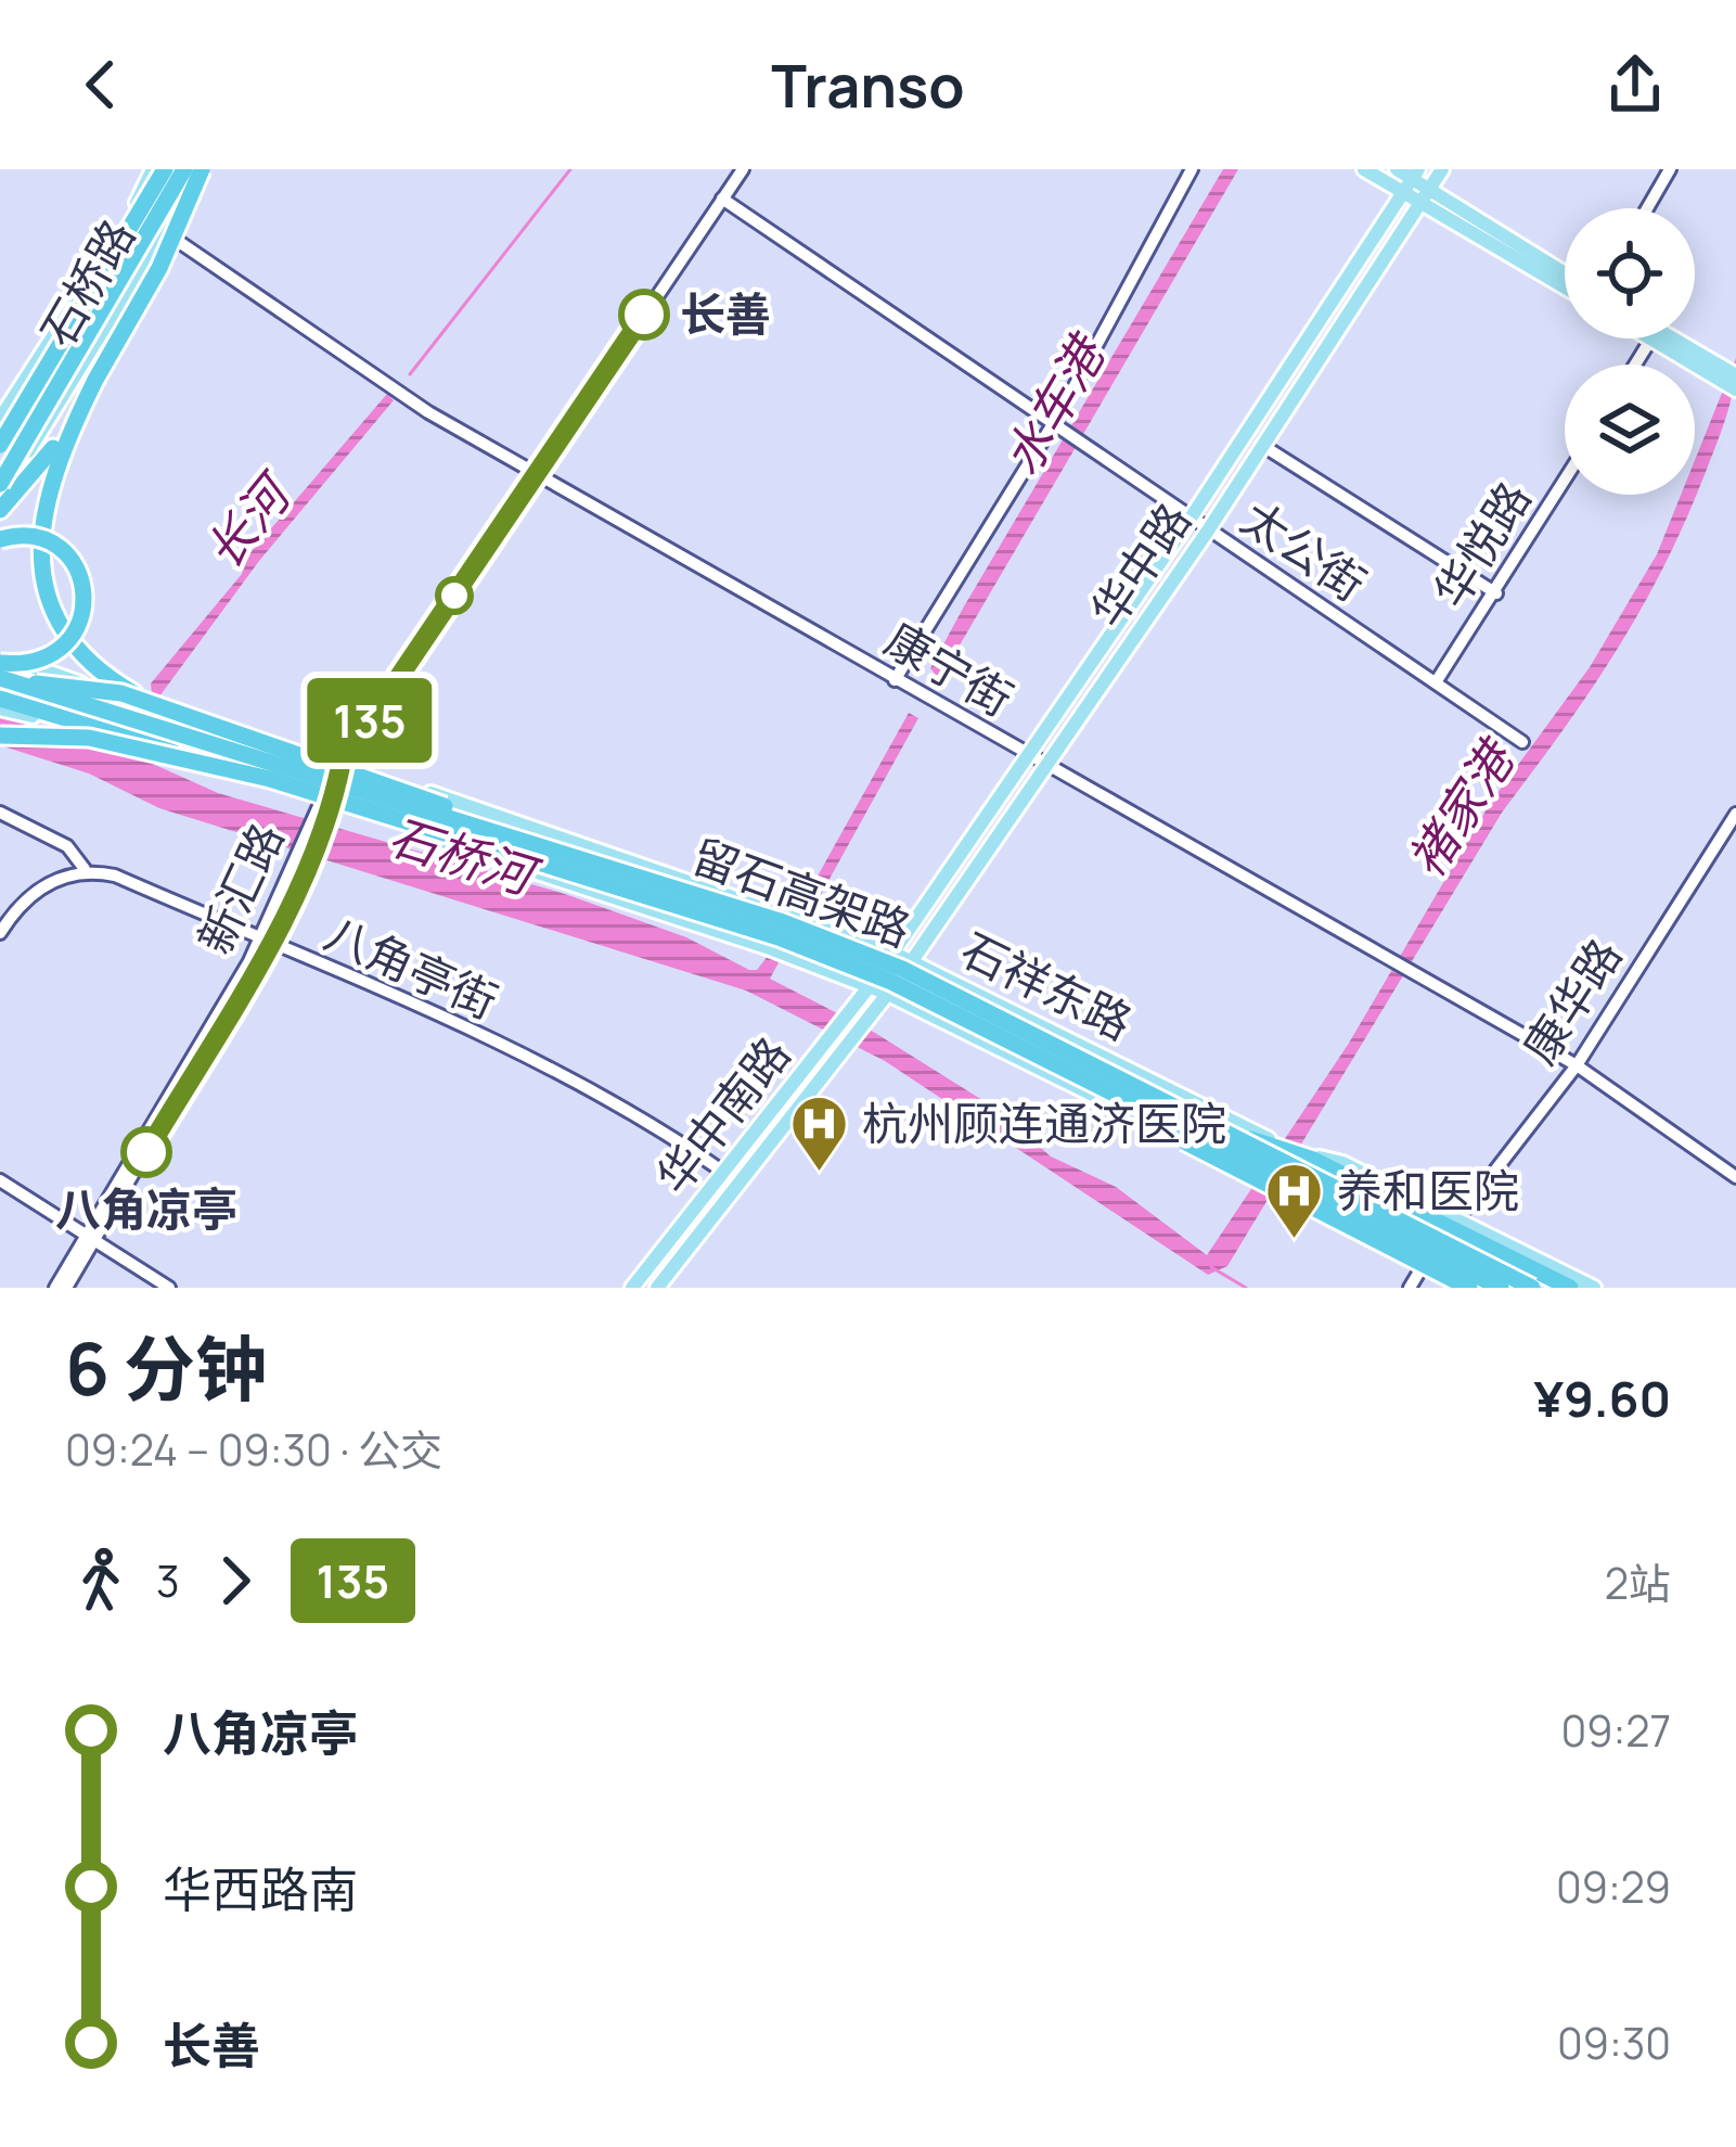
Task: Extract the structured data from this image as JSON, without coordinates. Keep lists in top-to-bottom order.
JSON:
{
  "streets": {
    "highway": ["留石高架路"],
    "main road": [
      "石桥路",
      "华中路",
      "石祥东路",
      "华中南路"
    ],
    "street": [
      "华悦路",
      "太公街",
      "康宁街",
      "新汇路",
      "八角亭街",
      "康华路"
    ]
  },
  "crossings": [
    ["石桥路", "康宁街"],
    ["华悦路", "太公街"],
    ["太公街", "华中路"],
    ["太公街", "新汇路"],
    ["华中路", "康宁街"],
    ["华中路", "石祥东路"],
    ["华中路", "华中南路"],
    ["康宁街", "新汇路"],
    ["康宁街", "康华路"],
    ["新汇路", "八角亭街"],
    ["新汇路", "石祥东路"],
    ["八角亭街", "华中南路"],
    ["石祥东路", "康华路"],
    ["石祥东路", "华中南路"]
  ],
  "water": [
    "水车港",
    "长河",
    "褚家港",
    "石桥河"
  ],
  "places": {
    "other": ["长善", "八角凉亭"],
    "hospital": ["杭州顾连通济医院", "养和医院"]
  },
  "lines": ["bus line 135"],
  "page": {
    "header": "Transo",
    "on_map": "135",
    "heading": ["6 分钟", "09:24 – 09:30 · 公交", "¥9.60"],
    "legs": ["3", "135", "2站"],
    "list": [
      {
        "name": "八角凉亭",
        "value": "09:27"
      },
      {
        "name": "华西路南",
        "value": "09:29"
      },
      {
        "name": "长善",
        "value": "09:30"
      }
    ]
  }
}
